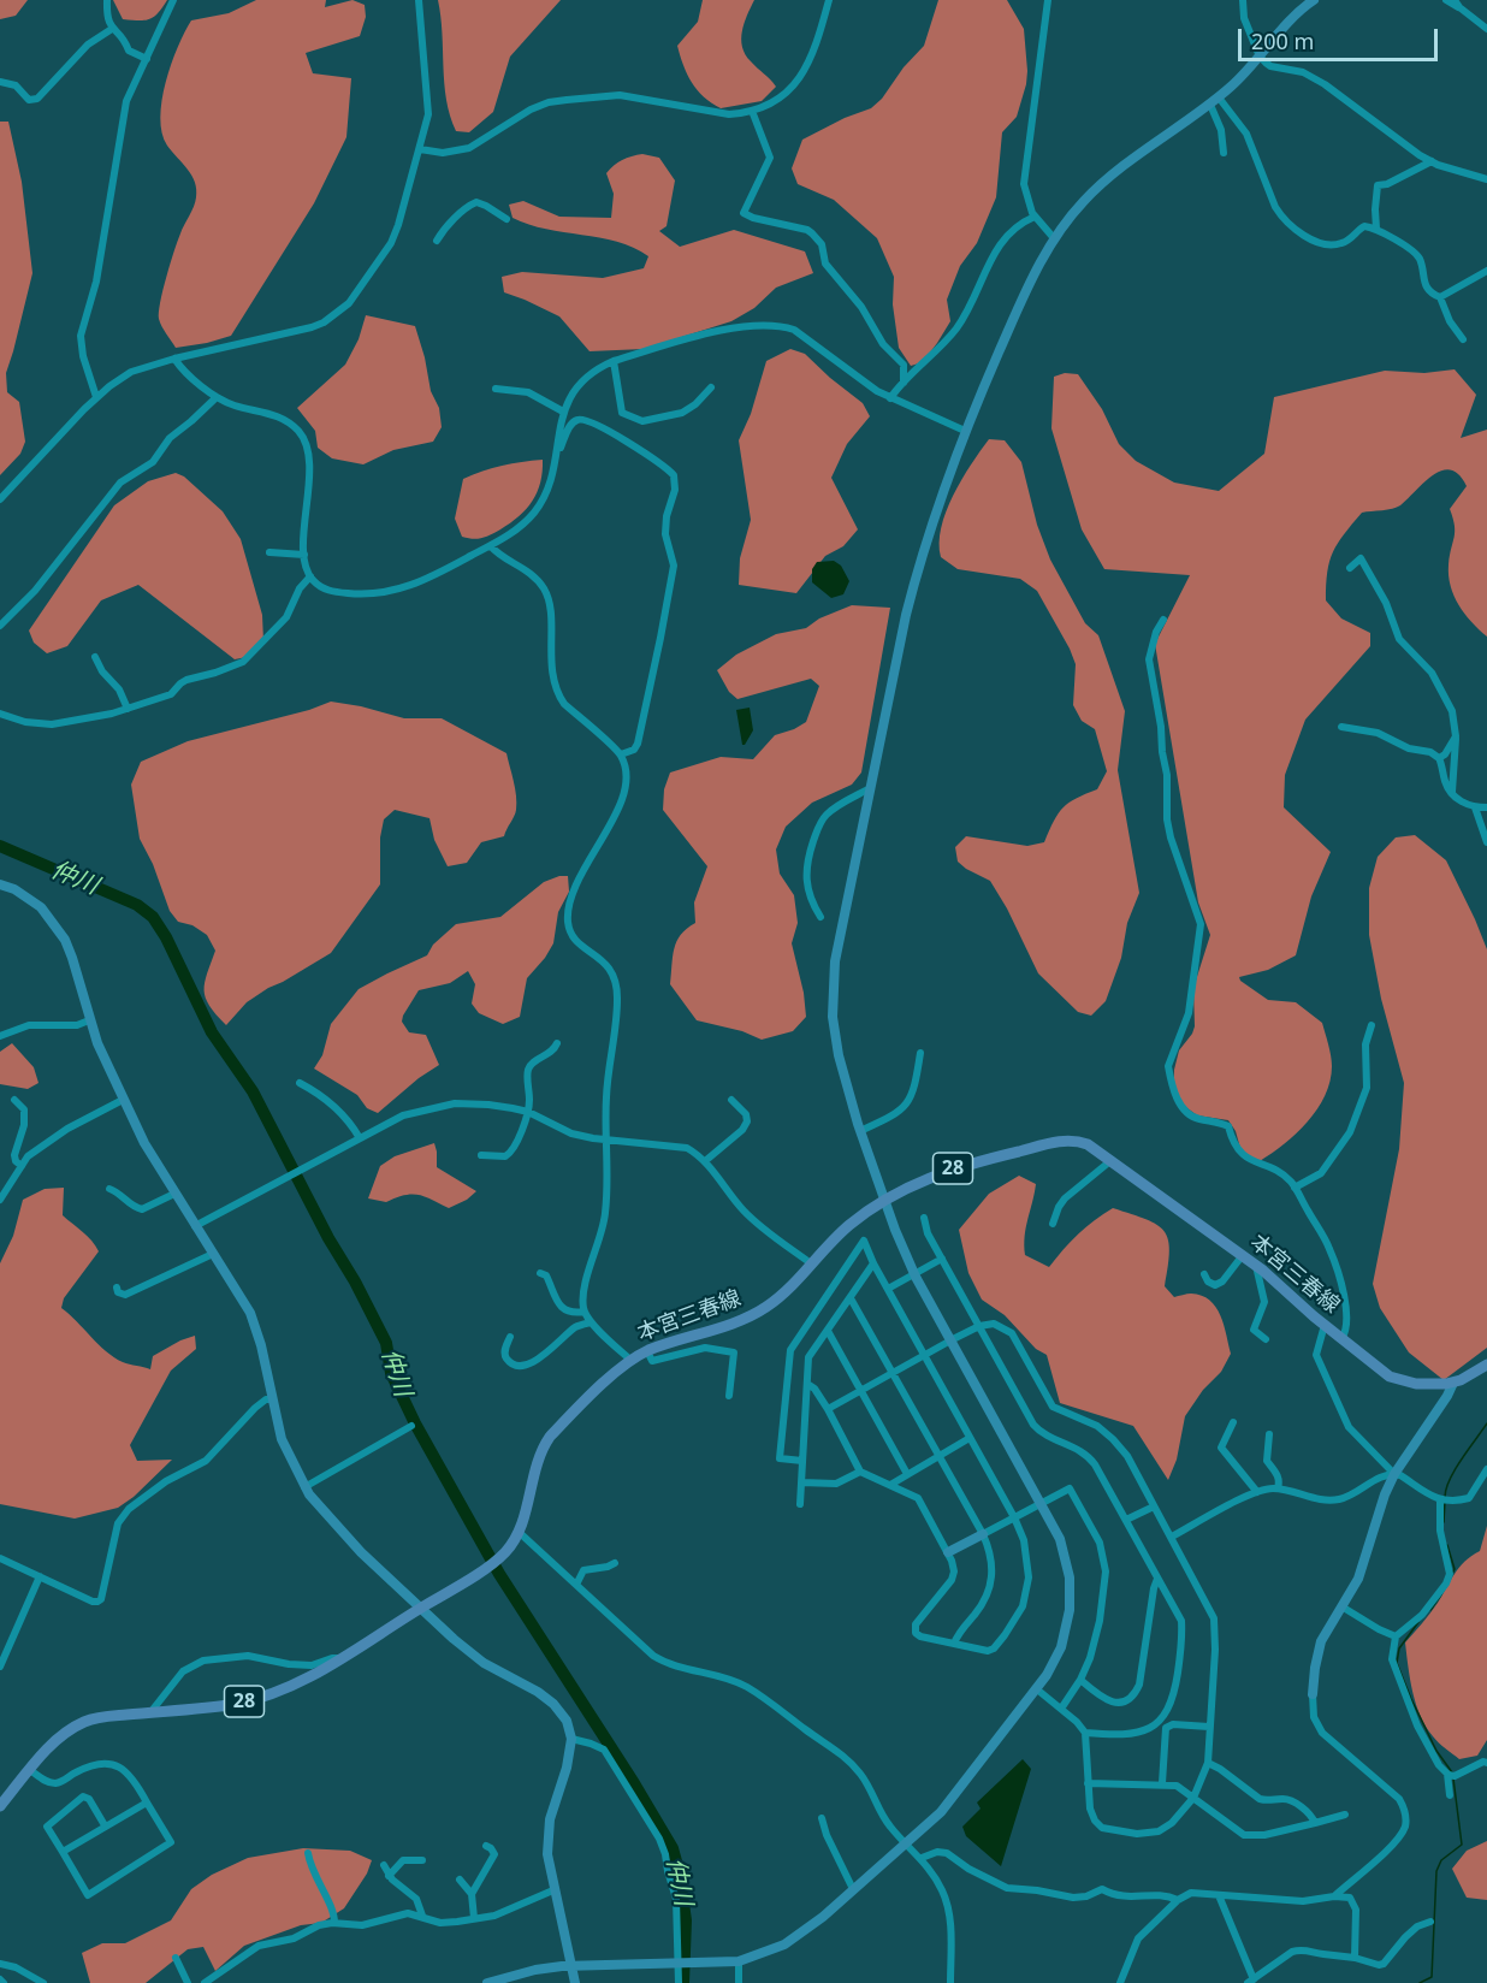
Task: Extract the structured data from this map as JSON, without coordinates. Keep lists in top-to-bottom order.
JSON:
{
  "streets": {
    "main road": ["28", "本宮三春線"]
  },
  "water": ["仲川"],
  "scale_bar": "200 m"
}
